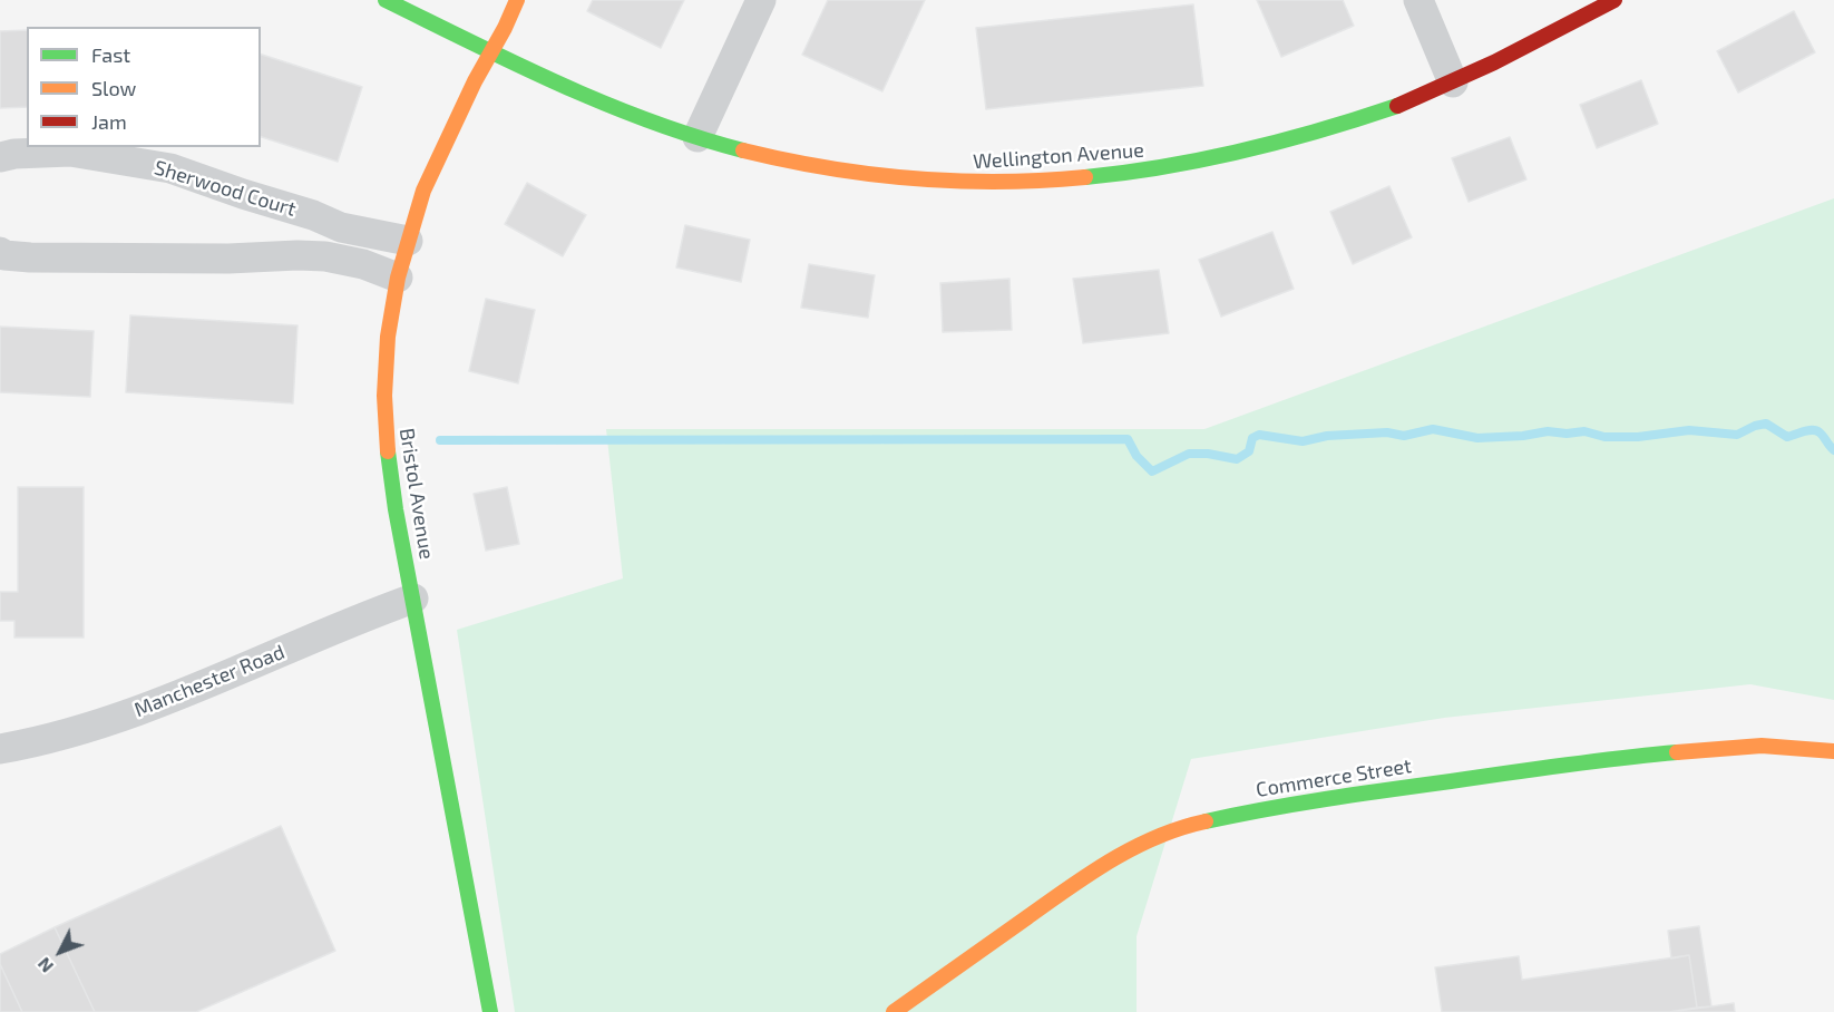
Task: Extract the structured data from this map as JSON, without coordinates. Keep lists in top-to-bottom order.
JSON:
{
  "streets": {
    "street": [
      "Wellington Avenue",
      "Sherwood Court",
      "Bristol Avenue",
      "Manchester Road",
      "Commerce Street"
    ]
  },
  "crossings": [
    ["Wellington Avenue", "Bristol Avenue"],
    ["Sherwood Court", "Bristol Avenue"],
    ["Bristol Avenue", "Manchester Road"]
  ],
  "legend": ["Fast", "Slow", "Jam"],
  "north": "bottom left"
}
